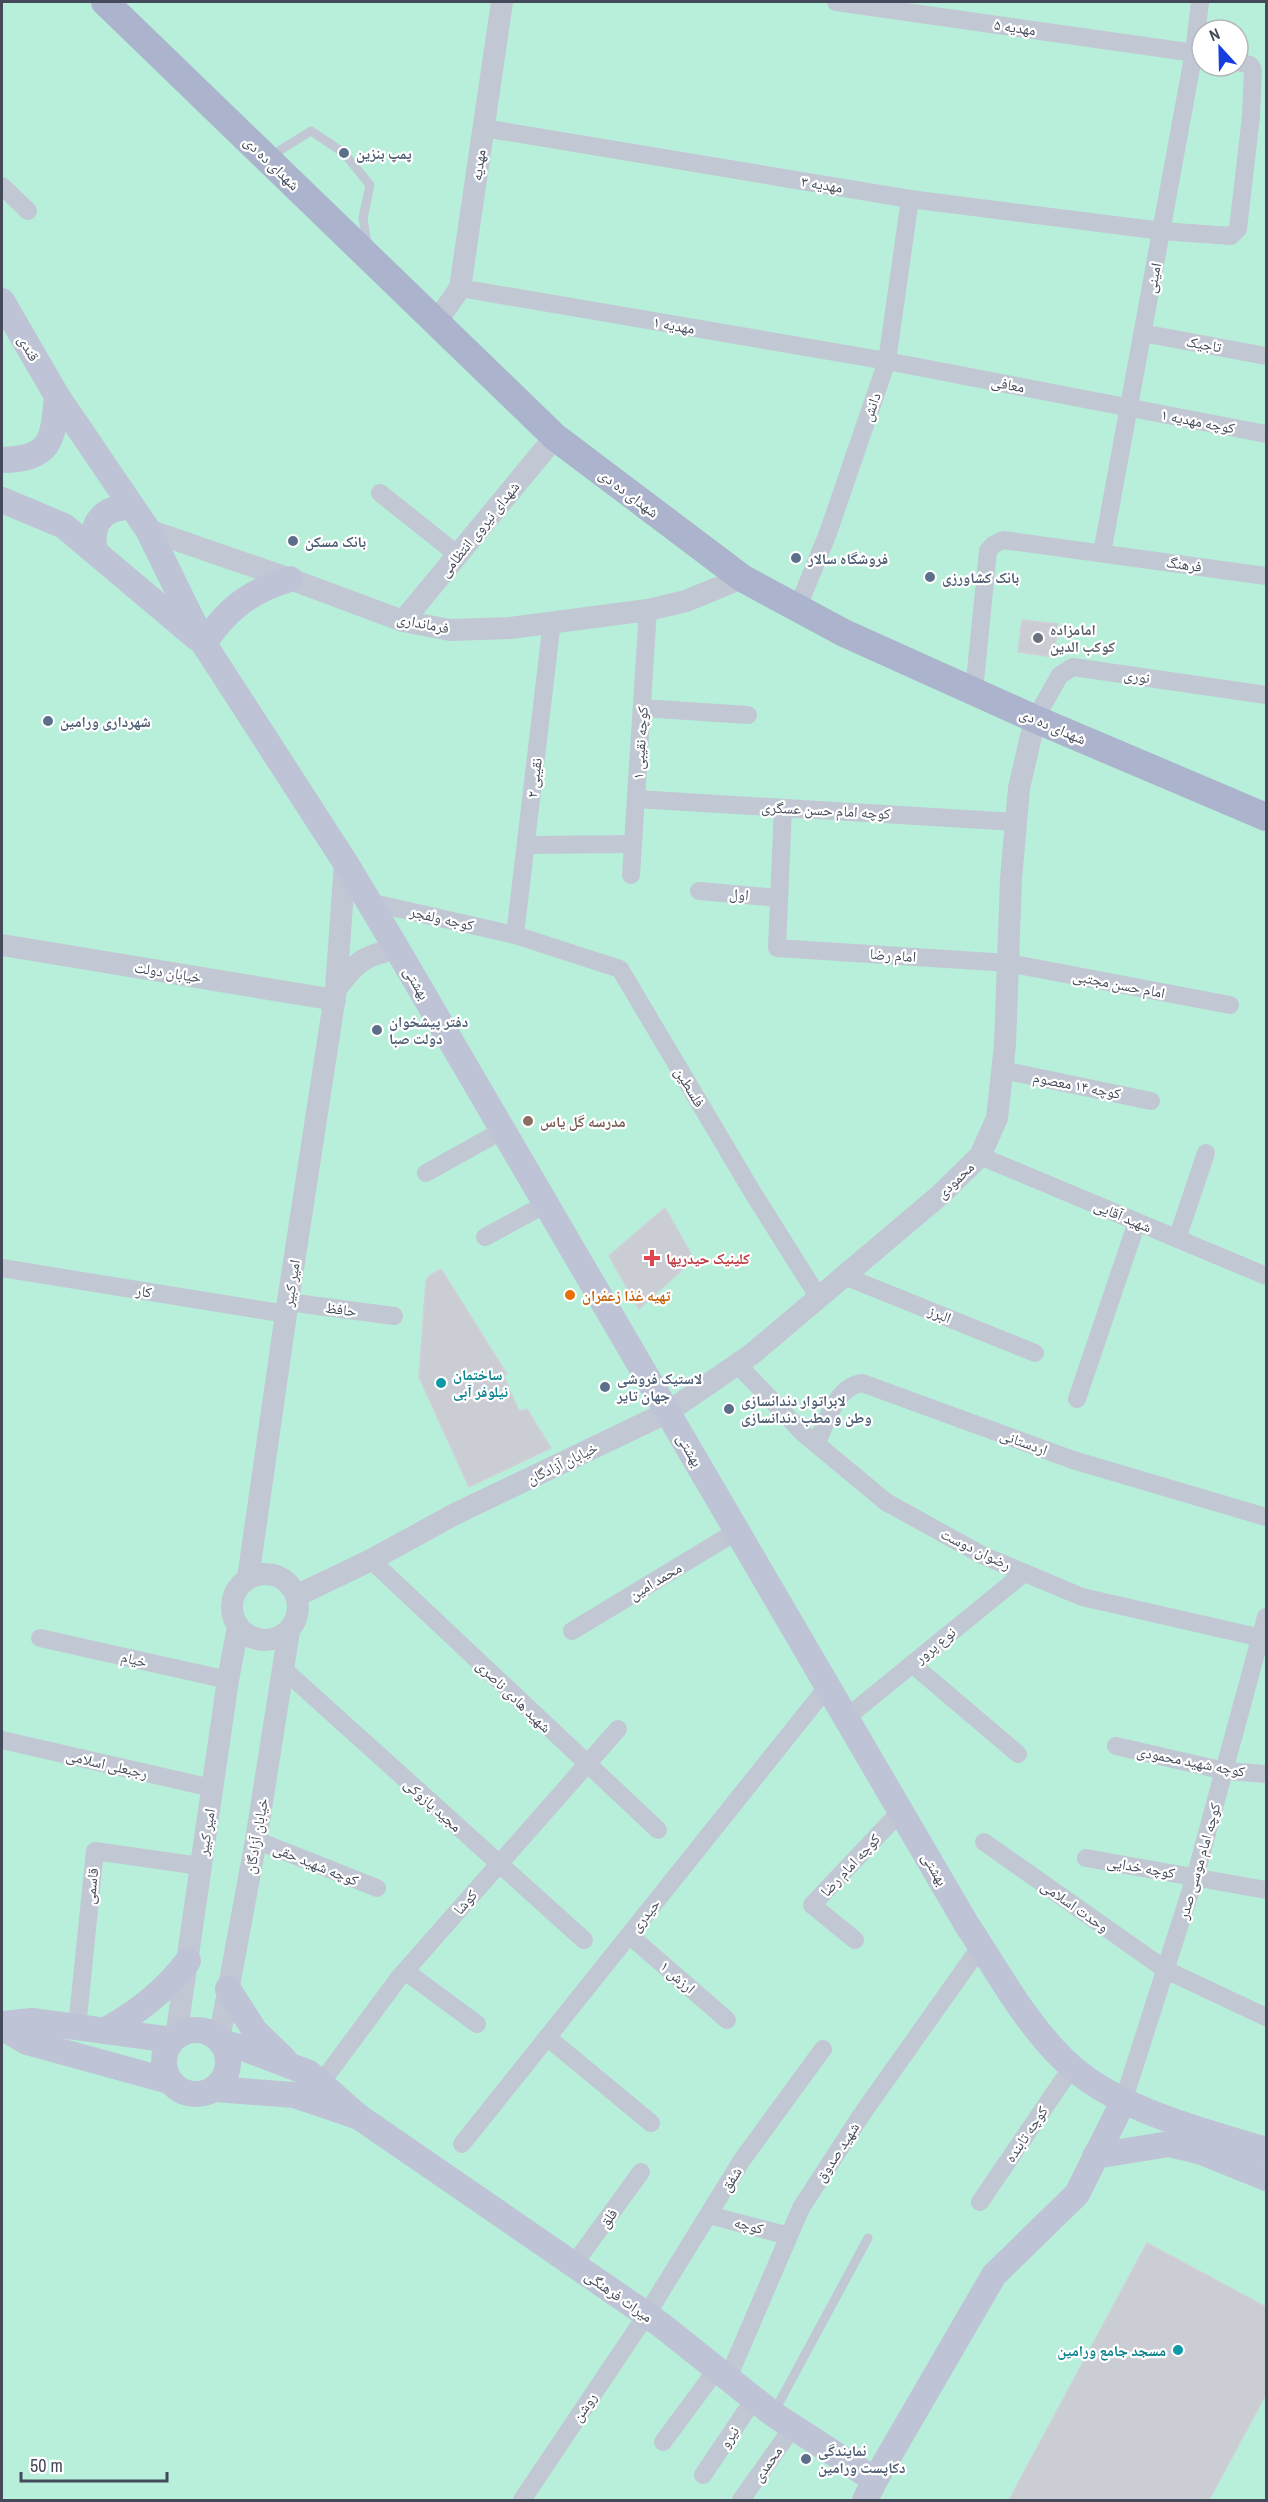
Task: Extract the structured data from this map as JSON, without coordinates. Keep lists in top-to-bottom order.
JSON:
{
  "streets": {
    "main road": [
      "شهدای ده دی",
      "قندی",
      "بهشتی",
      "میراث فرهنگی"
    ],
    "street": [
      "مهدیه ۵",
      "مهدیه",
      "مهدیه ۳",
      "امینی",
      "مهدیه ۱",
      "تاجیک",
      "معافی",
      "دانش",
      "کوچه مهدیه ۱",
      "شهدای نیروی انتظامی",
      "فرهنگ",
      "فرمانداری",
      "نوری",
      "کوچه نقیبی ۱",
      "نقیبی ۲",
      "کوچه امام حسن عسگری",
      "اول",
      "کوجه ولفجر",
      "امام رضا",
      "خیابان دولت",
      "امام حسن مجتبی",
      "کوچه ۱۴ معصوم",
      "فلسطین",
      "محمودی",
      "شهید آقایی",
      "امیر کبیر",
      "کار",
      "حافظ",
      "البرز",
      "اردستانی",
      "خیابان آزادگان",
      "رضوان دوست",
      "محمد امین",
      "نوع پرور",
      "خیام",
      "شهید هادی ناصری",
      "کوچه شهید محمودی",
      "رجبعلی اسلامی",
      "مجید پازوکی",
      "کوچه امام موسی صدر",
      "کوچه شهید حقی",
      "کوچه امام رضا",
      "کوچه خدایی",
      "قاسمی",
      "کوشا",
      "وحدت اسلامی",
      "حیدری",
      "ارزش ۱",
      "کوچه تابنده",
      "شهید صدوق",
      "شفق",
      "فلق",
      "کوچه",
      "روشن",
      "نیرو",
      "محمدی"
    ]
  },
  "crossings": [
    ["شهدای ده دی", "مهدیه"],
    ["شهدای ده دی", "دانش"],
    ["شهدای ده دی", "شهدای نیروی انتظامی"],
    ["شهدای ده دی", "فرهنگ"],
    ["شهدای ده دی", "فرمانداری"],
    ["شهدای ده دی", "نوری"],
    ["شهدای ده دی", "محمودی"],
    ["مهدیه", "مهدیه ۳"],
    ["مهدیه", "مهدیه ۱"],
    ["مهدیه ۳", "امینی"],
    ["مهدیه ۳", "دانش"],
    ["امینی", "تاجیک"],
    ["امینی", "معافی"],
    ["امینی", "کوچه مهدیه ۱"],
    ["امینی", "فرهنگ"],
    ["مهدیه ۱", "معافی"],
    ["مهدیه ۱", "دانش"],
    ["قندی", "فرمانداری"],
    ["قندی", "بهشتی"],
    ["معافی", "دانش"],
    ["معافی", "کوچه مهدیه ۱"],
    ["شهدای نیروی انتظامی", "فرمانداری"],
    ["فرمانداری", "کوچه نقیبی ۱"],
    ["فرمانداری", "نقیبی ۲"],
    ["نوری", "محمودی"],
    ["کوچه نقیبی ۱", "کوچه امام حسن عسگری"],
    ["نقیبی ۲", "کوجه ولفجر"],
    ["نقیبی ۲", "فلسطین"],
    ["کوچه امام حسن عسگری", "محمودی"],
    ["اول", "امام رضا"],
    ["کوجه ولفجر", "بهشتی"],
    ["کوجه ولفجر", "فلسطین"],
    ["امام رضا", "امام حسن مجتبی"],
    ["امام رضا", "محمودی"],
    ["خیابان دولت", "امیر کبیر"],
    ["بهشتی", "محمودی"],
    ["بهشتی", "امیر کبیر"],
    ["بهشتی", "خیابان آزادگان"],
    ["بهشتی", "محمد امین"],
    ["بهشتی", "نوع پرور"],
    ["بهشتی", "کوچه امام موسی صدر"],
    ["بهشتی", "کوچه امام رضا"],
    ["بهشتی", "حیدری"],
    ["بهشتی", "کوچه تابنده"],
    ["بهشتی", "شهید صدوق"],
    ["امام حسن مجتبی", "محمودی"],
    ["کوچه ۱۴ معصوم", "محمودی"],
    ["فلسطین", "محمودی"],
    ["محمودی", "شهید آقایی"],
    ["محمودی", "البرز"],
    ["محمودی", "خیابان آزادگان"],
    ["محمودی", "رضوان دوست"],
    ["امیر کبیر", "کار"],
    ["امیر کبیر", "حافظ"],
    ["امیر کبیر", "خیابان آزادگان"],
    ["امیر کبیر", "خیام"],
    ["امیر کبیر", "رجبعلی اسلامی"],
    ["امیر کبیر", "قاسمی"],
    ["کار", "حافظ"],
    ["اردستانی", "رضوان دوست"],
    ["خیابان آزادگان", "شهید هادی ناصری"],
    ["خیابان آزادگان", "مجید پازوکی"],
    ["خیابان آزادگان", "کوچه شهید حقی"],
    ["رضوان دوست", "نوع پرور"],
    ["رضوان دوست", "کوچه امام موسی صدر"],
    ["شهید هادی ناصری", "کوشا"],
    ["کوچه شهید محمودی", "کوچه امام موسی صدر"],
    ["مجید پازوکی", "کوشا"],
    ["کوچه امام موسی صدر", "کوچه خدایی"],
    ["کوچه امام موسی صدر", "وحدت اسلامی"],
    ["حیدری", "ارزش ۱"],
    ["شهید صدوق", "کوچه"],
    ["شهید صدوق", "میراث فرهنگی"],
    ["شفق", "کوچه"],
    ["شفق", "میراث فرهنگی"],
    ["شفق", "روشن"],
    ["فلق", "میراث فرهنگی"],
    ["میراث فرهنگی", "روشن"],
    ["میراث فرهنگی", "نیرو"],
    ["میراث فرهنگی", "محمدی"],
    ["نیرو", "محمدی"]
  ],
  "places": {
    "other": [
      "پمپ بنزین",
      "بانک مسکن",
      "فروشگاه سالار",
      "بانک کشاورزی",
      "امامزاده کوکب الدین",
      "شهرداری ورامین",
      "دفتر پیشخوان دولت صبا",
      "مدرسه گل یاس",
      "تهیه غذا زعفران",
      "ساختمان نیلوفر آبی",
      "لاستیک فروشی جهان تایر",
      "لابراتوار دندانسازی وطن و مطب دندانسازی",
      "مسجد جامع ورامین",
      "نمایندگی دکاپست ورامین"
    ],
    "health": ["کلینیک حیدریها"]
  },
  "scale_bar": "50 m",
  "north": "top"
}
